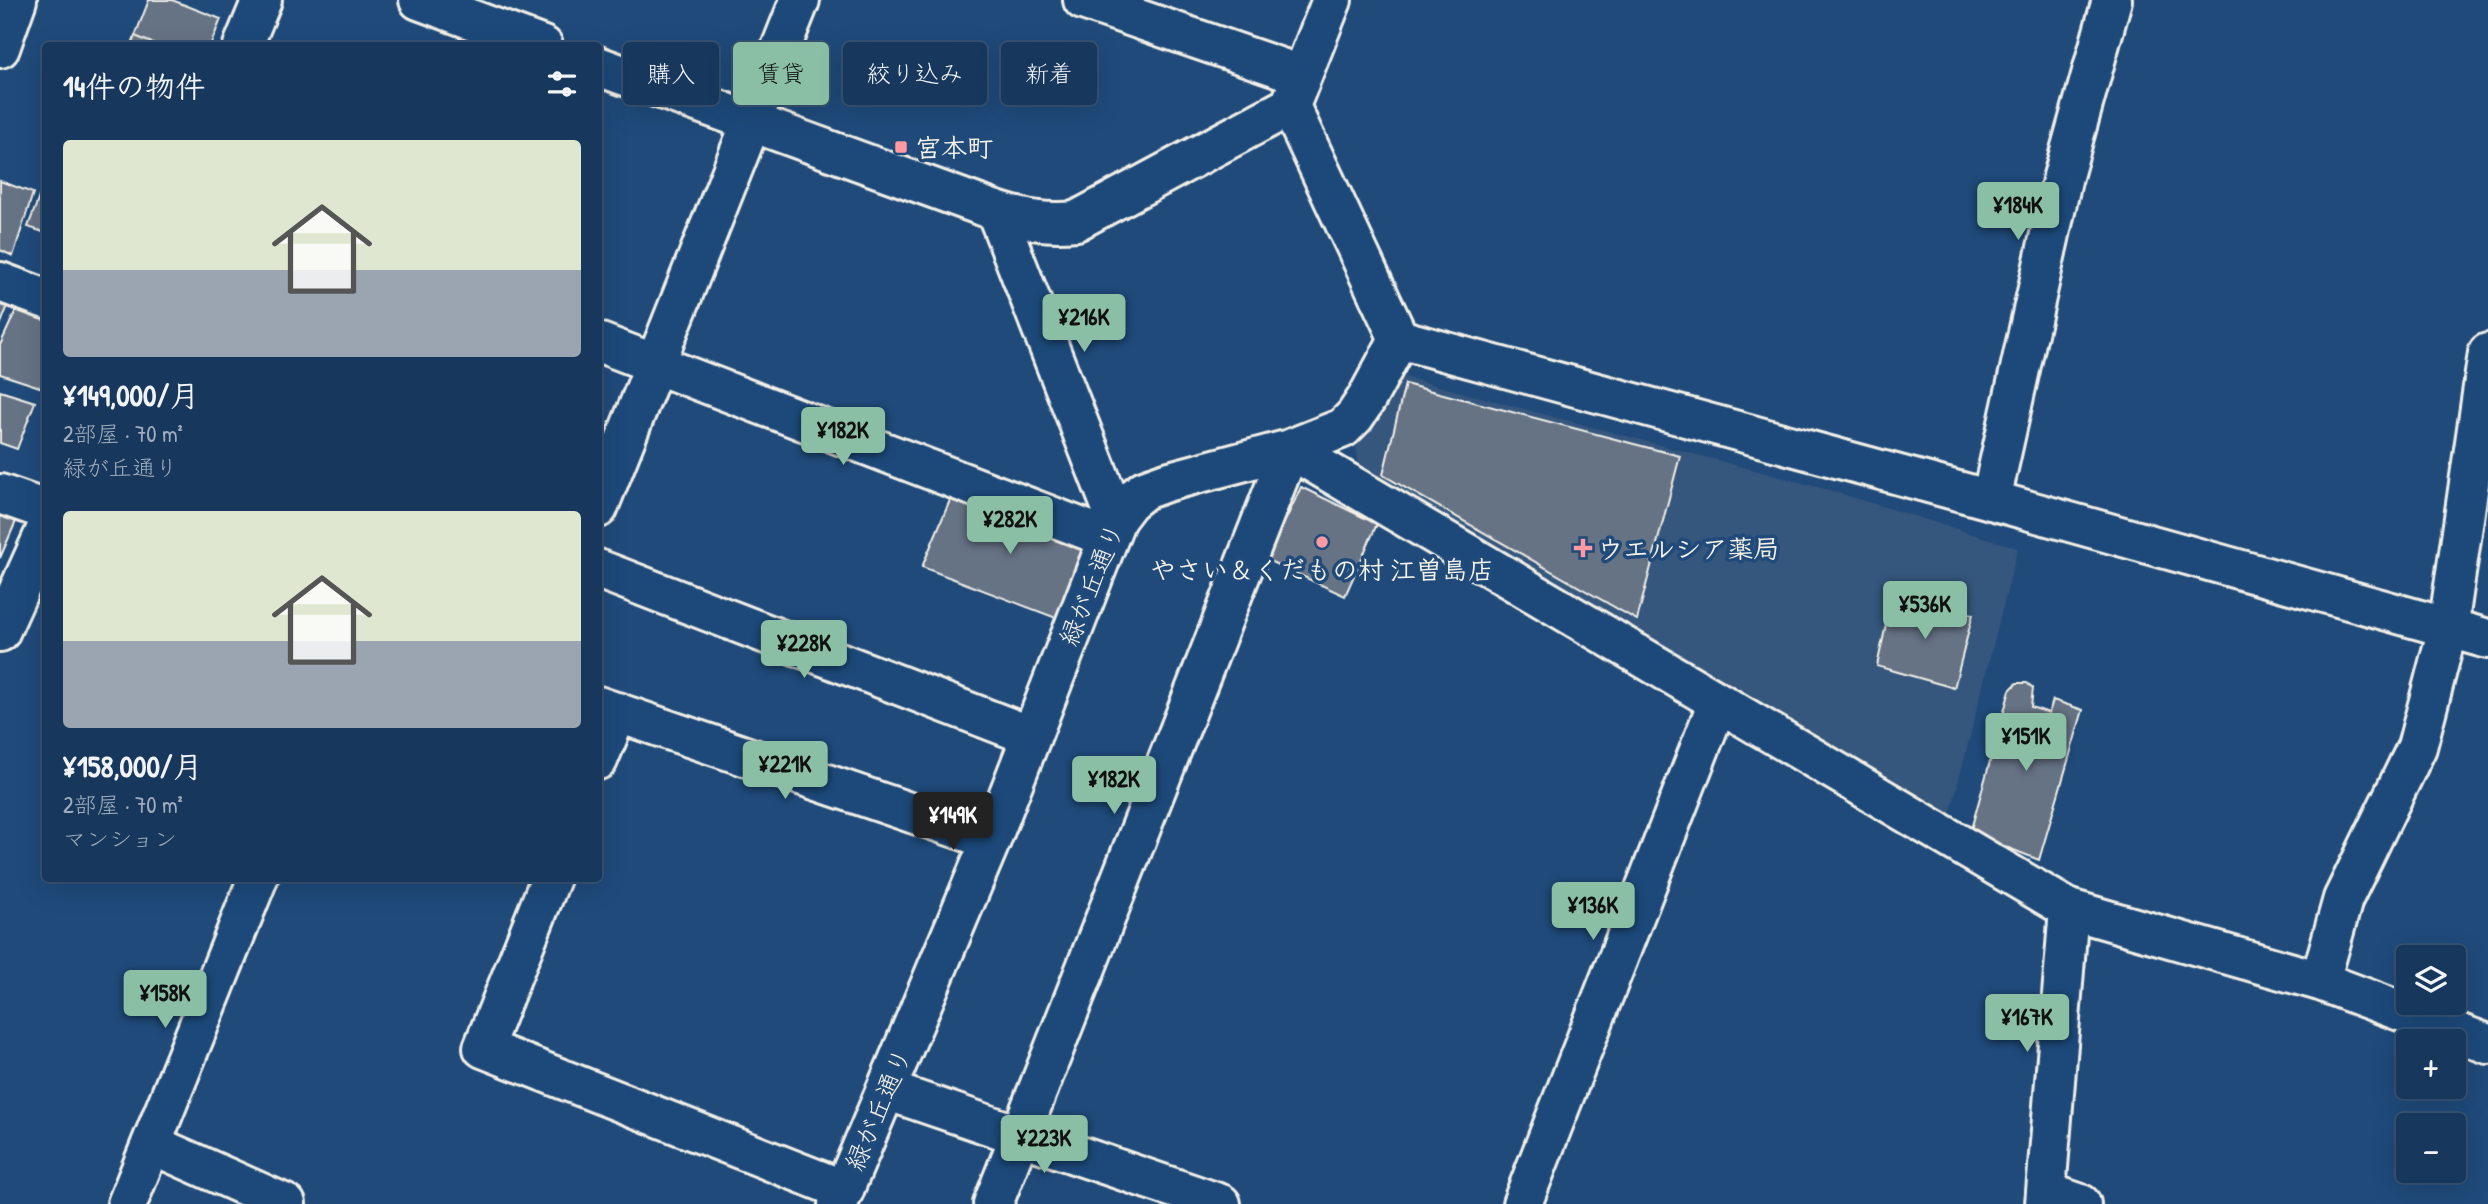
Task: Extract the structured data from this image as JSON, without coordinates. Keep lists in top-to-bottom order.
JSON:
{
  "streets": {
    "street": ["緑が丘通り"]
  },
  "places": {
    "transit": ["宮本町"],
    "other": ["やさい＆くだもの村 江曽島店"],
    "health": ["ウエルシア薬局"]
  },
  "page": {
    "chip": [
      "購入",
      "賃貸",
      "絞り込み",
      "新着"
    ],
    "heading": "14件の物件",
    "list": [
      {
        "name": "¥149,000/月",
        "note": "2部屋 · 70 m² · 緑が丘通り"
      },
      {
        "name": "¥158,000/月",
        "note": "2部屋 · 70 m² · マンション"
      }
    ],
    "price": [
      "¥184K",
      "¥216K",
      "¥182K",
      "¥282K",
      "¥536K",
      "¥228K",
      "¥151K",
      "¥221K",
      "¥182K",
      "¥149K",
      "¥136K",
      "¥158K",
      "¥167K",
      "¥223K"
    ],
    "map_buttons": ["+", "−"]
  }
}
